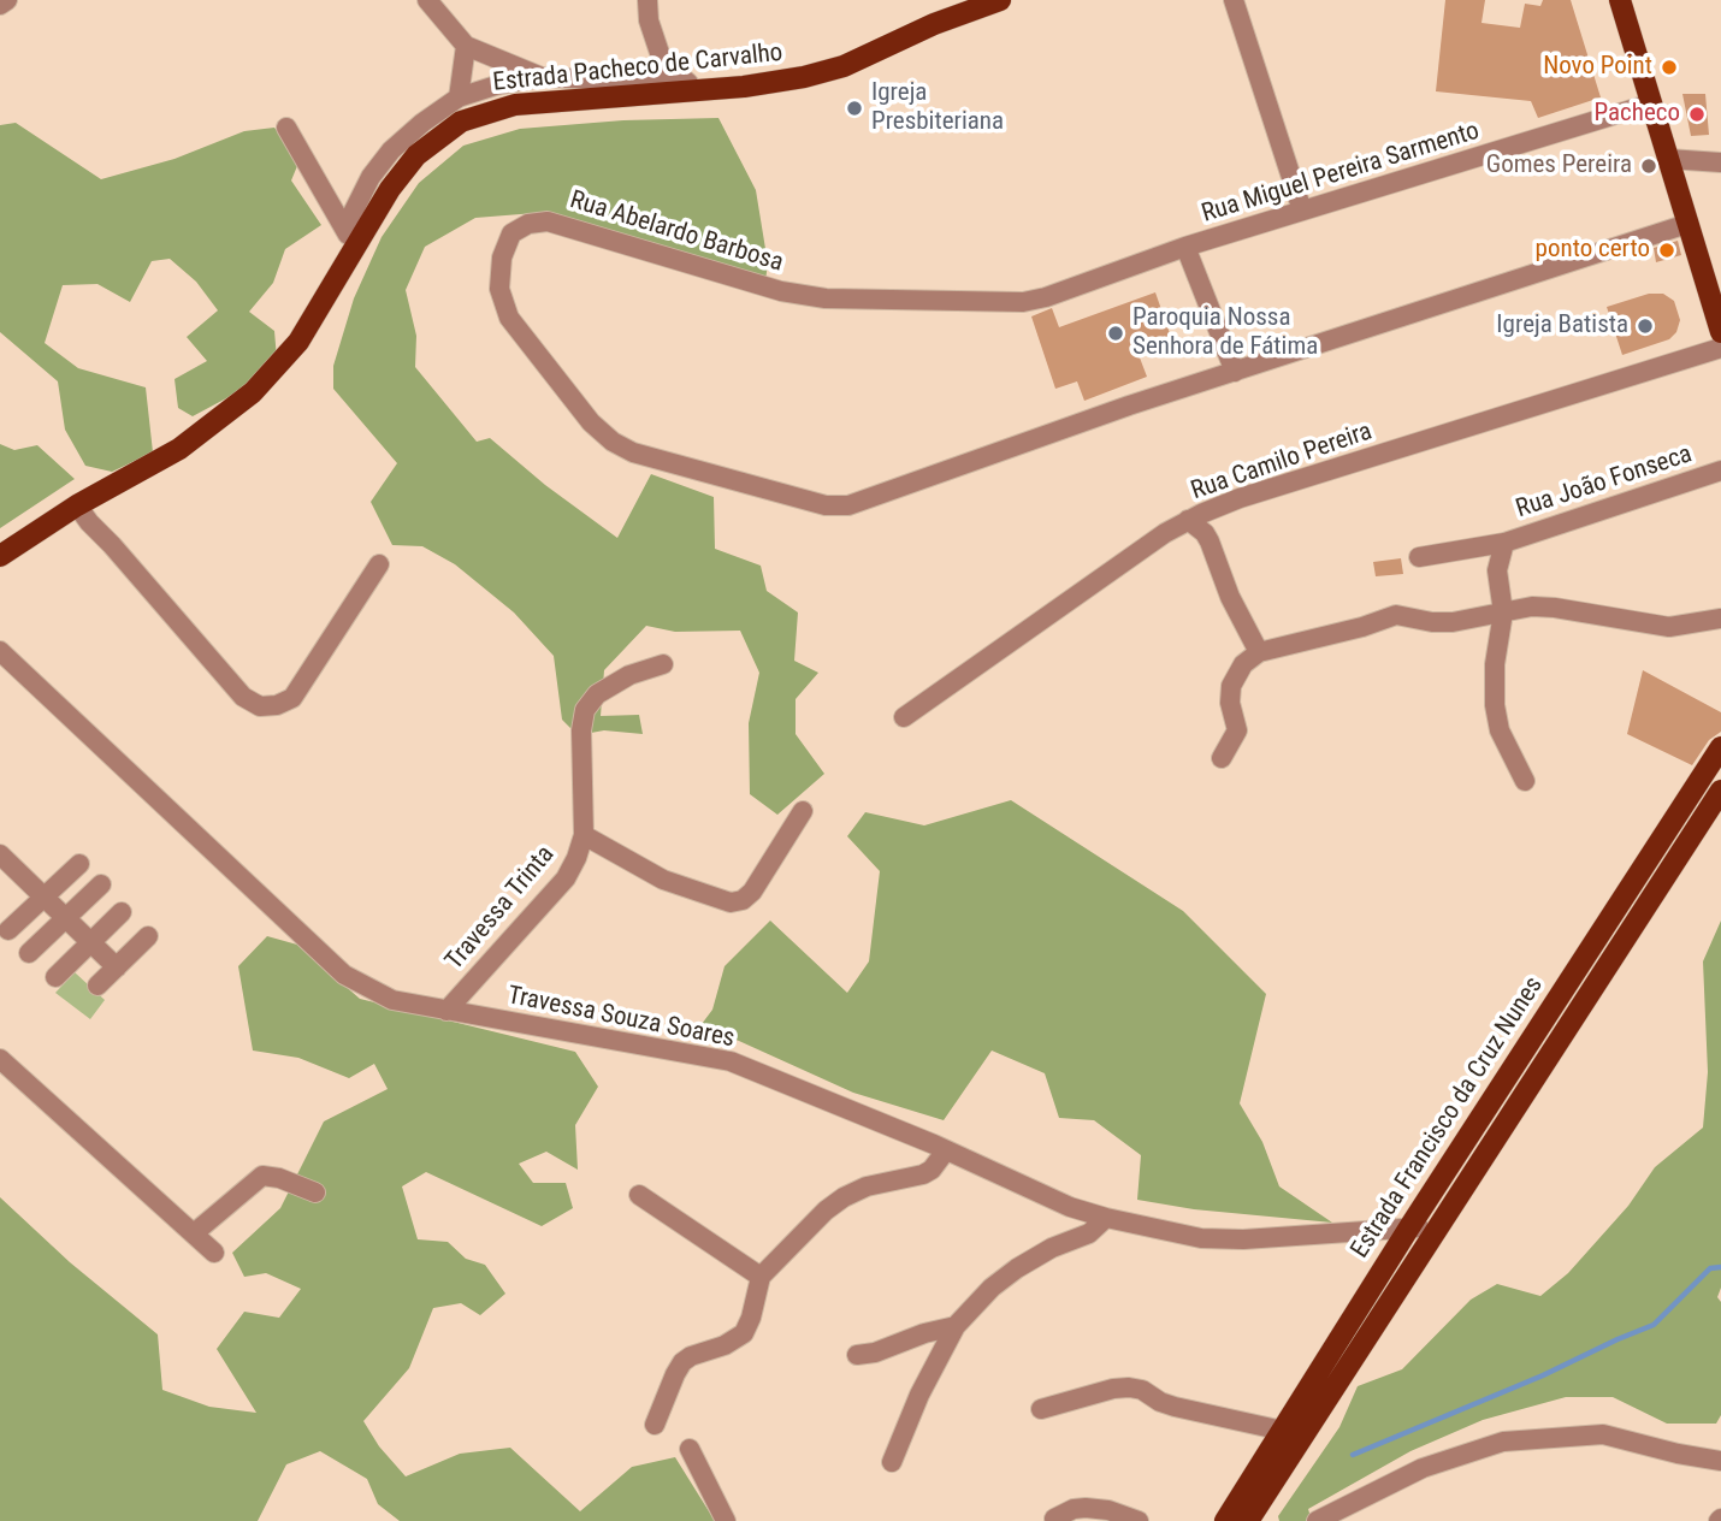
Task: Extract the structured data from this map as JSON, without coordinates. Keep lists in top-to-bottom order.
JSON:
{
  "streets": {
    "main road": ["Estrada Pacheco de Carvalho", "Estrada Francisco da Cruz Nunes"],
    "street": [
      "Rua Miguel Pereira Sarmento",
      "Rua Abelardo Barbosa",
      "Rua Camilo Pereira",
      "Rua João Fonseca",
      "Travessa Trinta",
      "Travessa Souza Soares"
    ]
  },
  "crossings": [
    ["Rua Miguel Pereira Sarmento", "Rua Abelardo Barbosa"],
    ["Travessa Trinta", "Travessa Souza Soares"],
    ["Travessa Souza Soares", "Estrada Francisco da Cruz Nunes"]
  ],
  "places": [
    "Novo Point",
    "Igreja Presbiteriana",
    "Pacheco",
    "Gomes Pereira",
    "ponto certo",
    "Igreja Batista",
    "Paroquia Nossa Senhora de Fátima"
  ]
}
